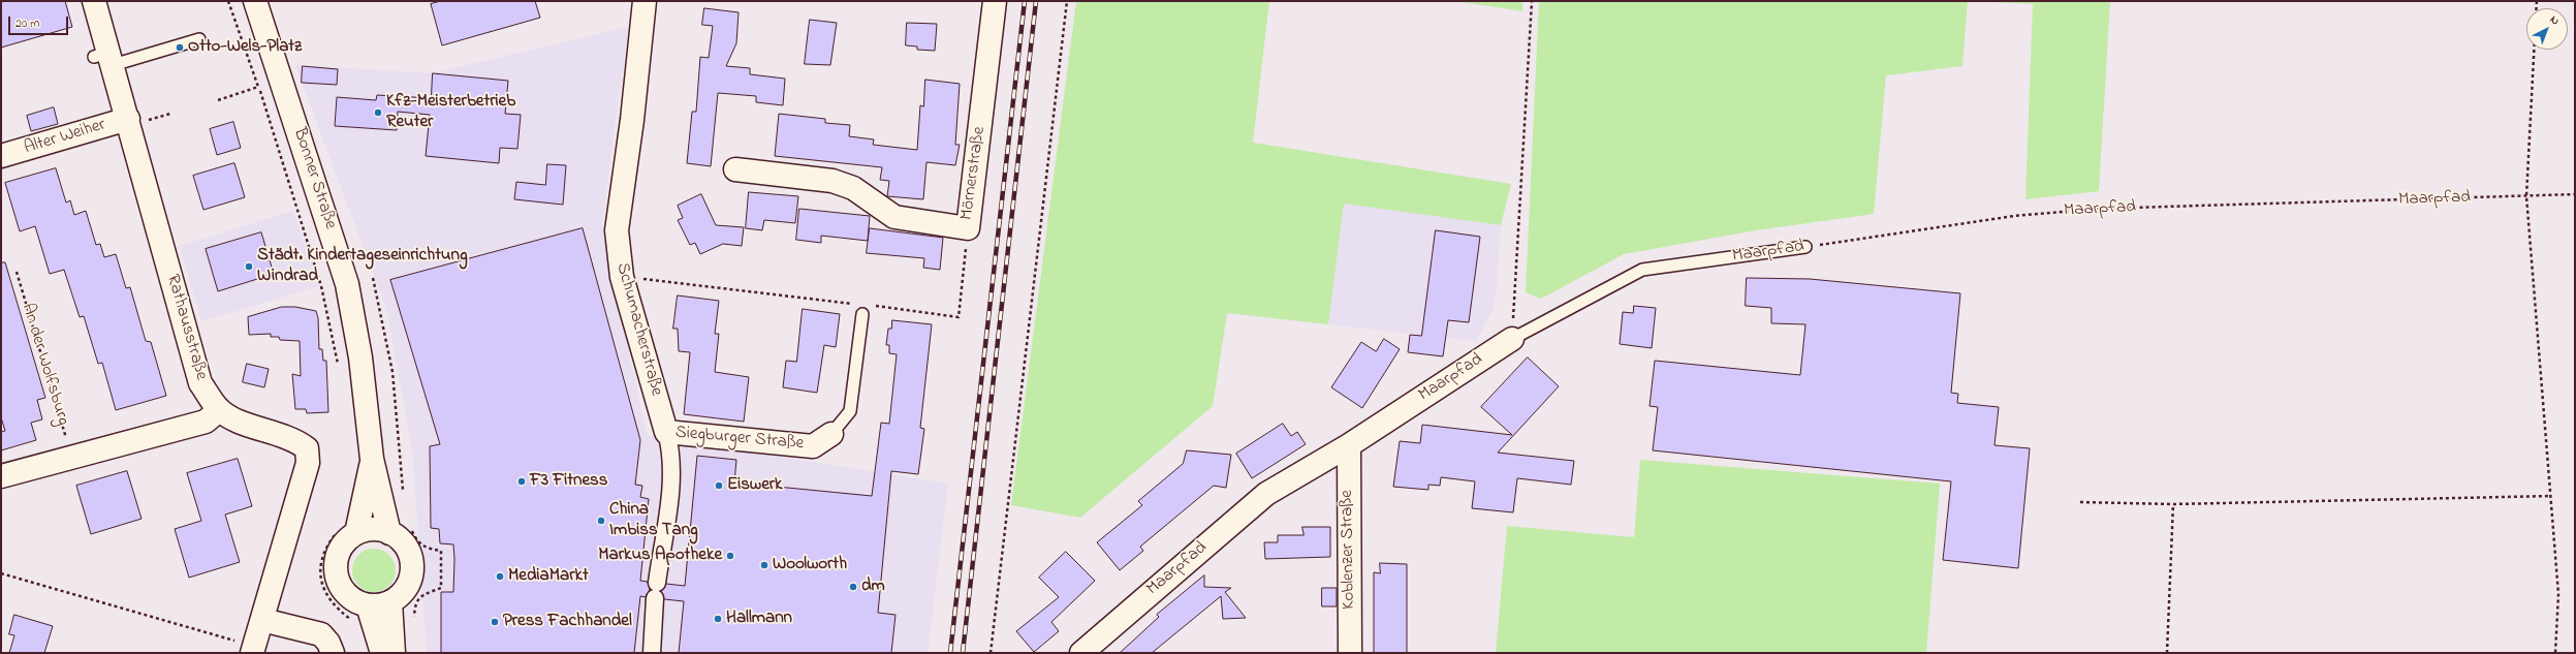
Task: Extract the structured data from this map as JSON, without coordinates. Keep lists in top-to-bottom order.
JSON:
{
  "streets": {
    "street": [
      "Alter Weiher",
      "Mörnerstraße",
      "Bonner Straße",
      "Maarpfad",
      "Rathausstraße",
      "Schumacherstraße",
      "Siegburger Straße",
      "Koblenzer Straße"
    ],
    "path": ["An der Wolfsburg"]
  },
  "crossings": [
    ["Alter Weiher", "Rathausstraße"],
    ["Maarpfad", "Koblenzer Straße"],
    ["Schumacherstraße", "Siegburger Straße"]
  ],
  "places": [
    "Otto-Wels-Platz",
    "Kfz-Meisterbetrieb Reuter",
    "Städt. Kindertageseinrichtung Windrad",
    "F3 Fitness",
    "Eiswerk",
    "China Imbiss Tang",
    "Markus Apotheke",
    "Woolworth",
    "MediaMarkt",
    "dm",
    "Hallmann",
    "Press Fachhandel"
  ],
  "scale_bar": "20 m",
  "north": "top right"
}
